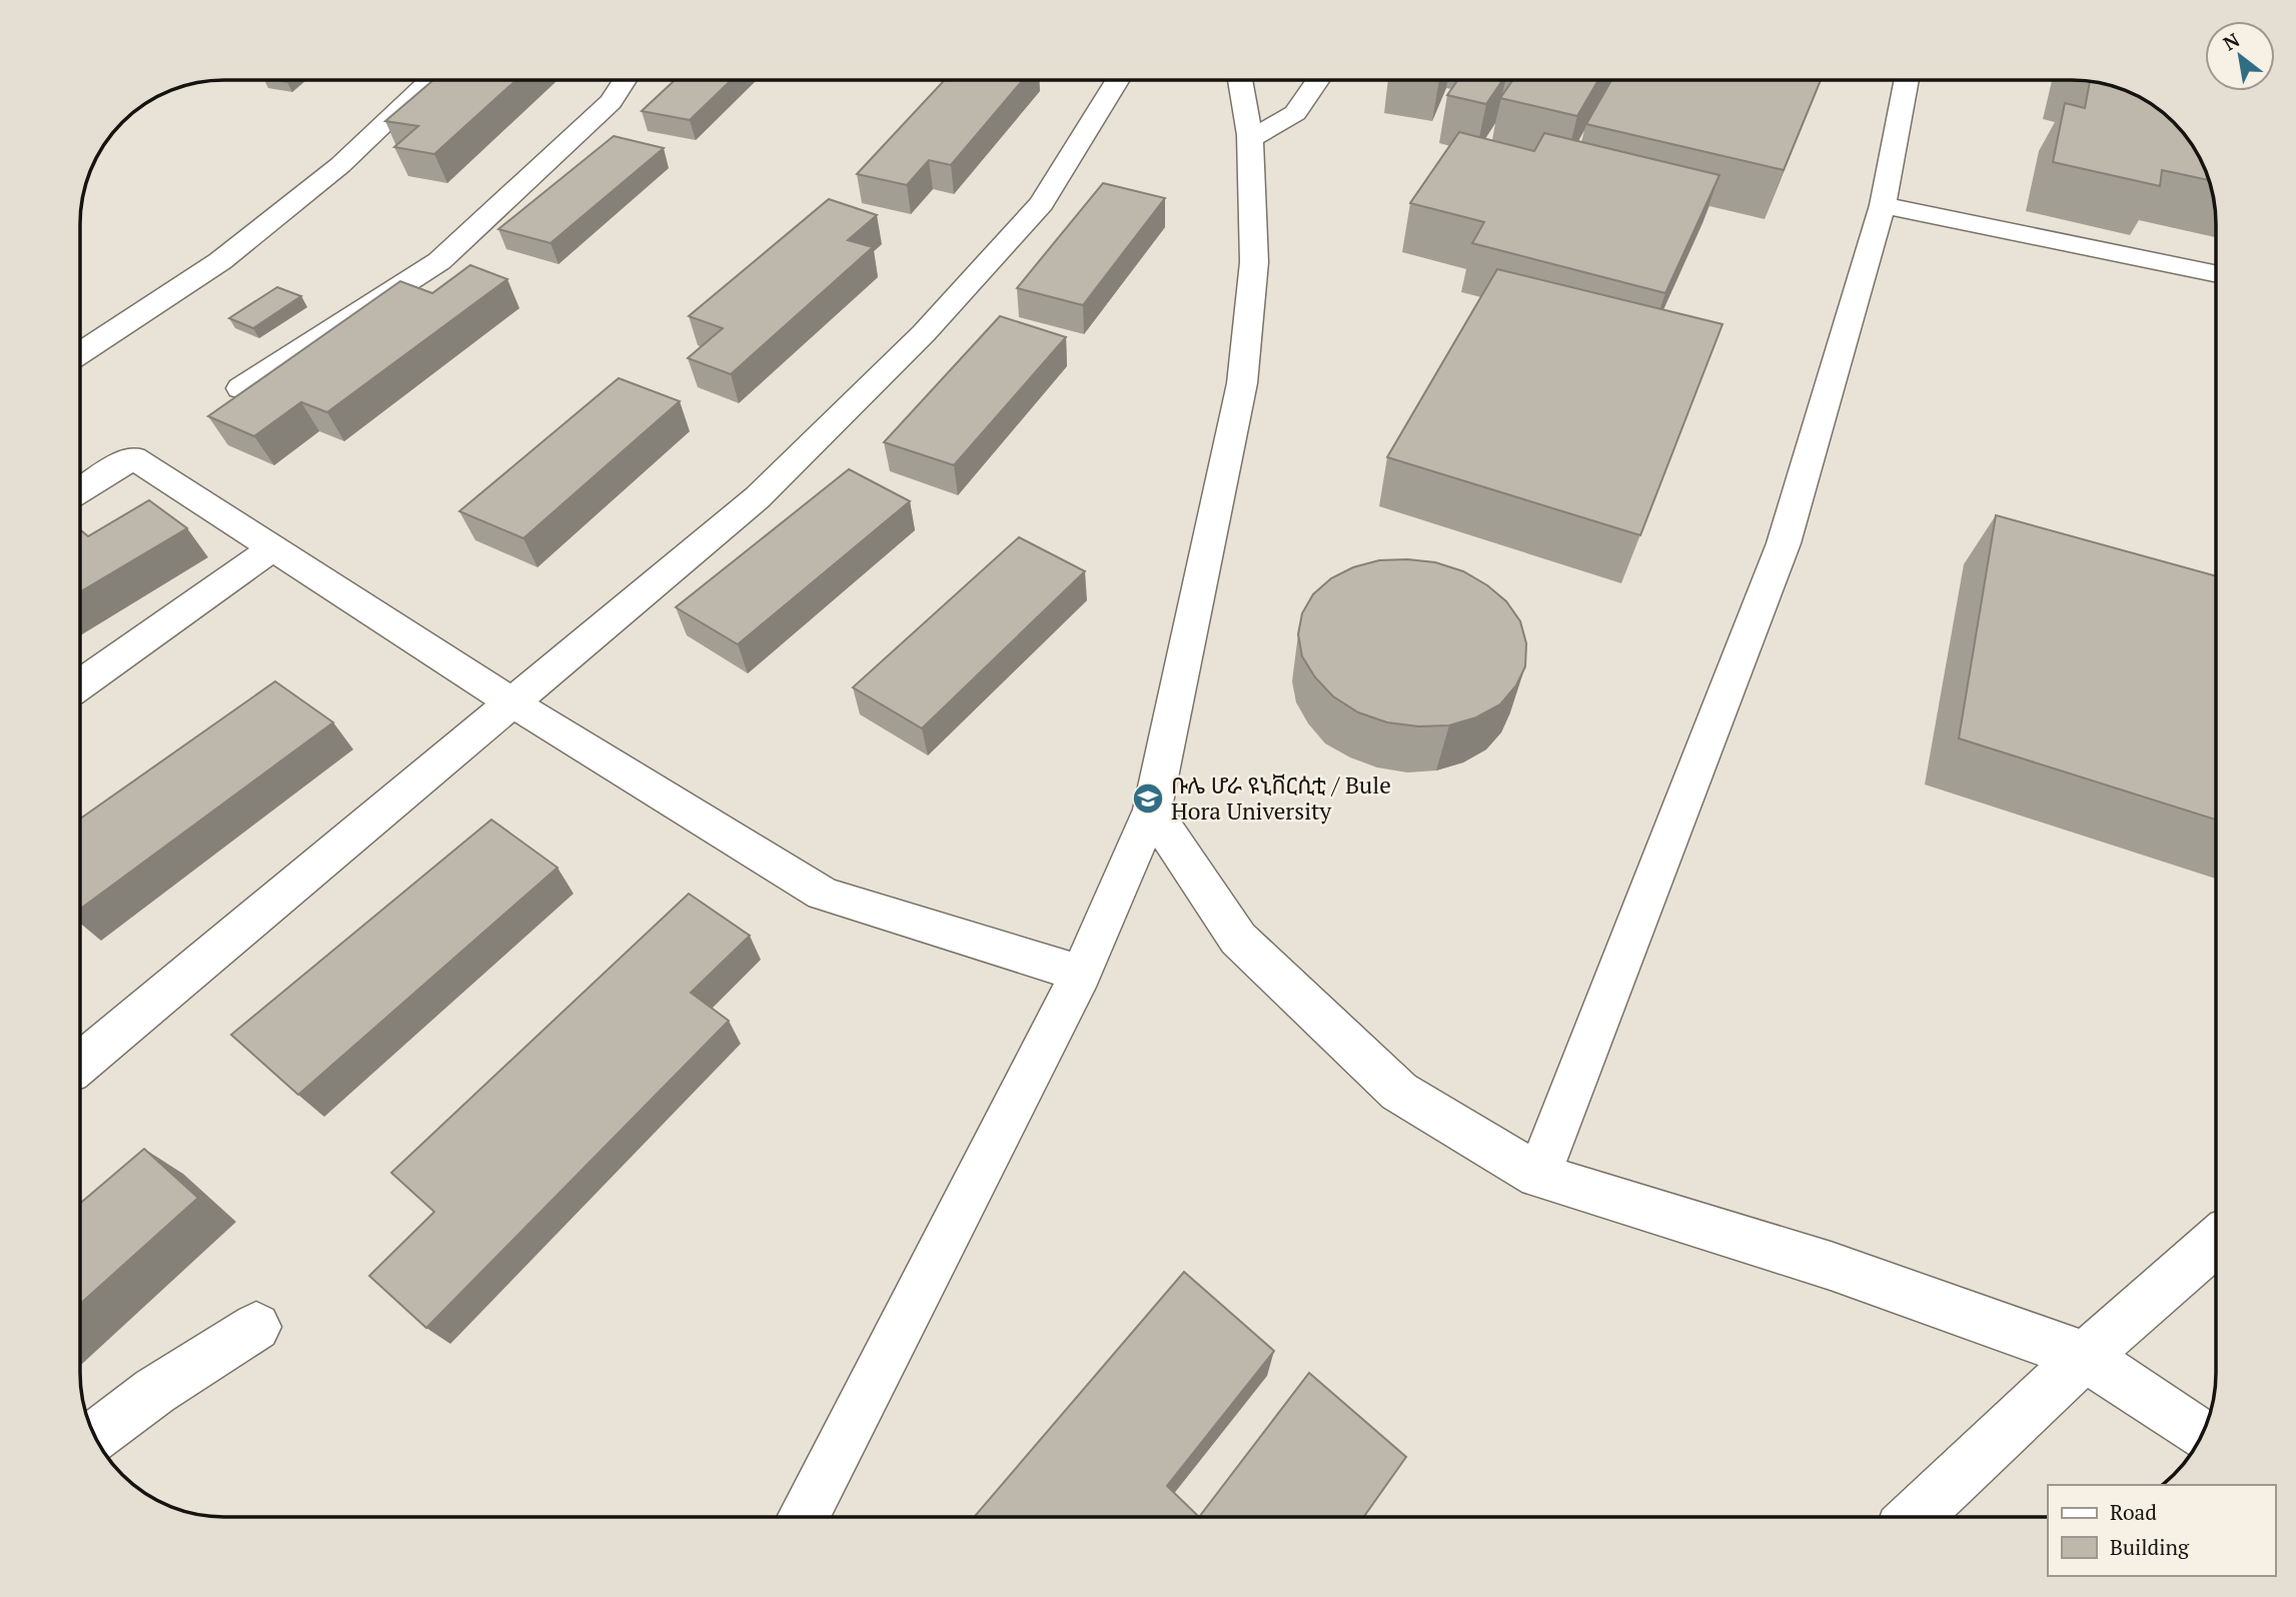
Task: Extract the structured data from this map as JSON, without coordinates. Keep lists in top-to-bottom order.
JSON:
{
  "places": {
    "school or university": ["ቡሌ ሆራ ዩኒቨርሲቲ / Bule Hora University"]
  },
  "legend": ["Road", "Building"],
  "north": "top left"
}
